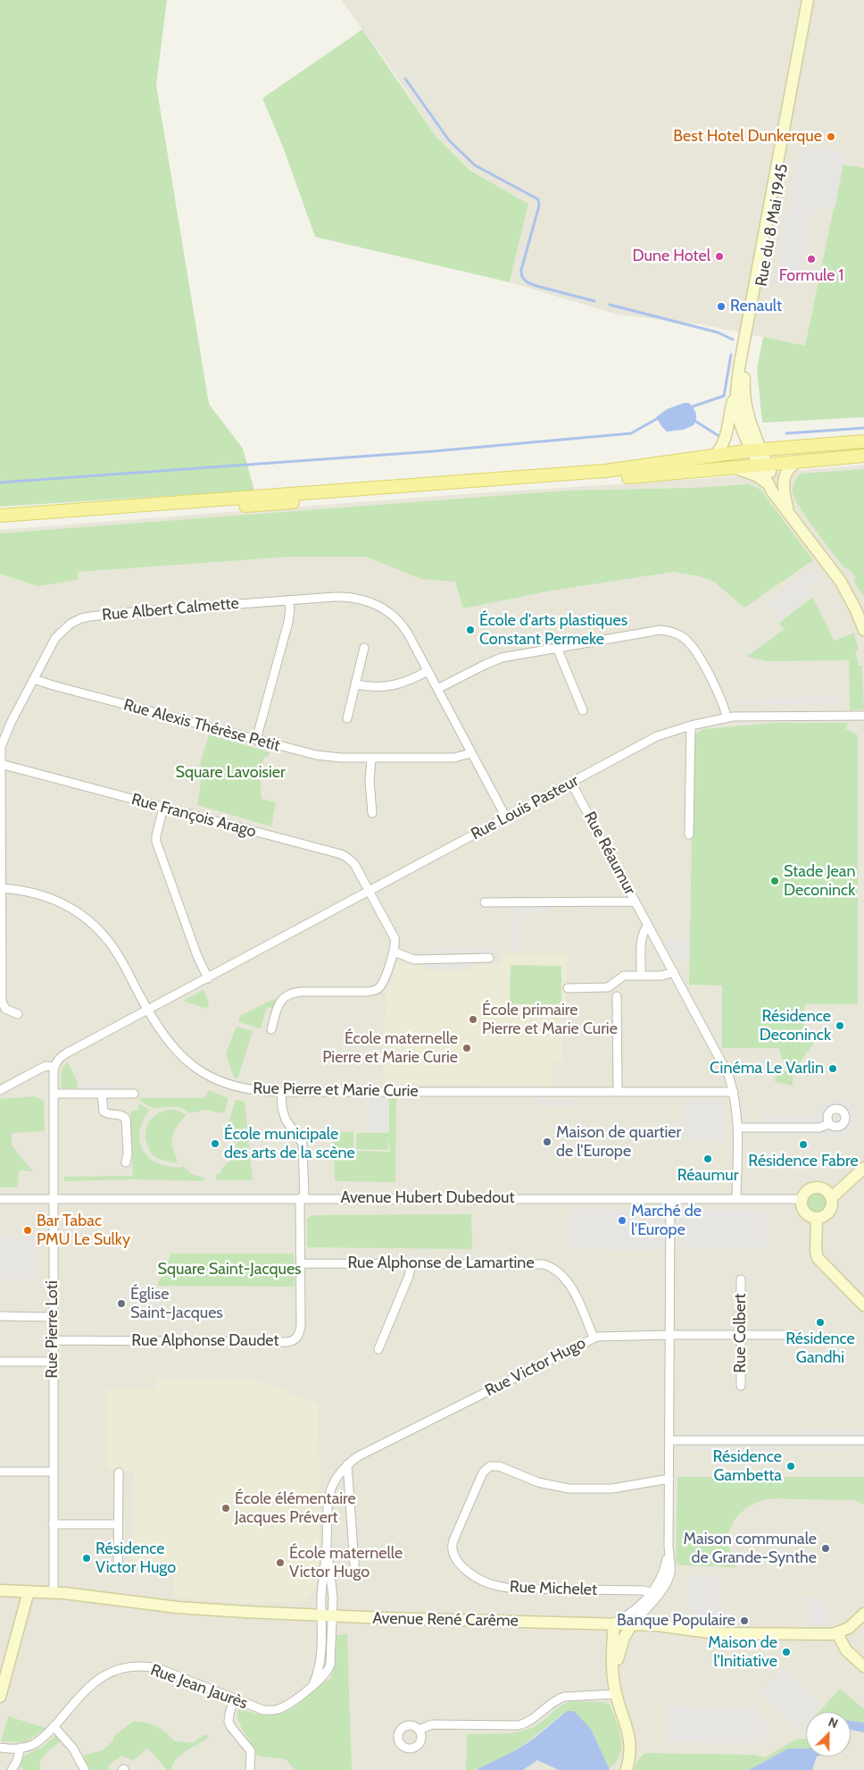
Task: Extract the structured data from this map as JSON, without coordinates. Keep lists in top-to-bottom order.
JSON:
{
  "streets": {
    "street": [
      "Rue du 8 Mai 1945",
      "Rue Albert Calmette",
      "Rue Alexis Thérèse Petit",
      "Rue Louis Pasteur",
      "Rue François Arago",
      "Rue Réaumur",
      "Rue Pierre et Marie Curie",
      "Avenue Hubert Dubedout",
      "Rue Alphonse de Lamartine",
      "Rue Pierre Loti",
      "Rue Colbert",
      "Rue Alphonse Daudet",
      "Rue Victor Hugo",
      "Rue Michelet",
      "Avenue René Carême",
      "Rue Jean Jaurès"
    ]
  },
  "crossings": [
    ["Rue Albert Calmette", "Rue Alexis Thérèse Petit"],
    ["Rue Albert Calmette", "Rue Louis Pasteur"],
    ["Rue Albert Calmette", "Rue François Arago"],
    ["Rue Albert Calmette", "Rue Pierre et Marie Curie"],
    ["Rue Louis Pasteur", "Rue François Arago"],
    ["Rue Louis Pasteur", "Rue Réaumur"],
    ["Rue Louis Pasteur", "Rue Pierre et Marie Curie"],
    ["Rue Louis Pasteur", "Rue Pierre Loti"],
    ["Rue Réaumur", "Rue Pierre et Marie Curie"],
    ["Rue Réaumur", "Avenue Hubert Dubedout"],
    ["Rue Pierre et Marie Curie", "Rue Alphonse Daudet"],
    ["Avenue Hubert Dubedout", "Rue Pierre Loti"],
    ["Avenue Hubert Dubedout", "Rue Alphonse Daudet"],
    ["Rue Alphonse de Lamartine", "Rue Alphonse Daudet"],
    ["Rue Alphonse de Lamartine", "Rue Victor Hugo"],
    ["Rue Pierre Loti", "Rue Alphonse Daudet"],
    ["Rue Pierre Loti", "Avenue René Carême"],
    ["Rue Colbert", "Rue Victor Hugo"],
    ["Rue Victor Hugo", "Avenue René Carême"],
    ["Rue Victor Hugo", "Rue Jean Jaurès"],
    ["Avenue René Carême", "Rue Jean Jaurès"]
  ],
  "parks": ["Square Lavoisier", "Square Saint-Jacques"],
  "places": [
    "Best Hotel Dunkerque",
    "Dune Hotel",
    "Formule 1",
    "Renault",
    "École d'arts plastiques Constant Permeke",
    "Stade Jean Deconinck",
    "École primaire Pierre et Marie Curie",
    "Résidence Deconinck",
    "École maternelle Pierre et Marie Curie",
    "Cinéma Le Varlin",
    "Maison de quartier de l'Europe",
    "École municipale des arts de la scène",
    "Résidence Fabre",
    "Réaumur",
    "Marché de l'Europe",
    "Bar Tabac PMU Le Sulky",
    "Église Saint-Jacques",
    "Résidence Gandhi",
    "Résidence Gambetta",
    "École élémentaire Jacques Prévert",
    "Maison communale de Grande-Synthe",
    "Résidence Victor Hugo",
    "École maternelle Victor Hugo",
    "Banque Populaire",
    "Maison de l'Initiative"
  ],
  "north": "top right"
}
